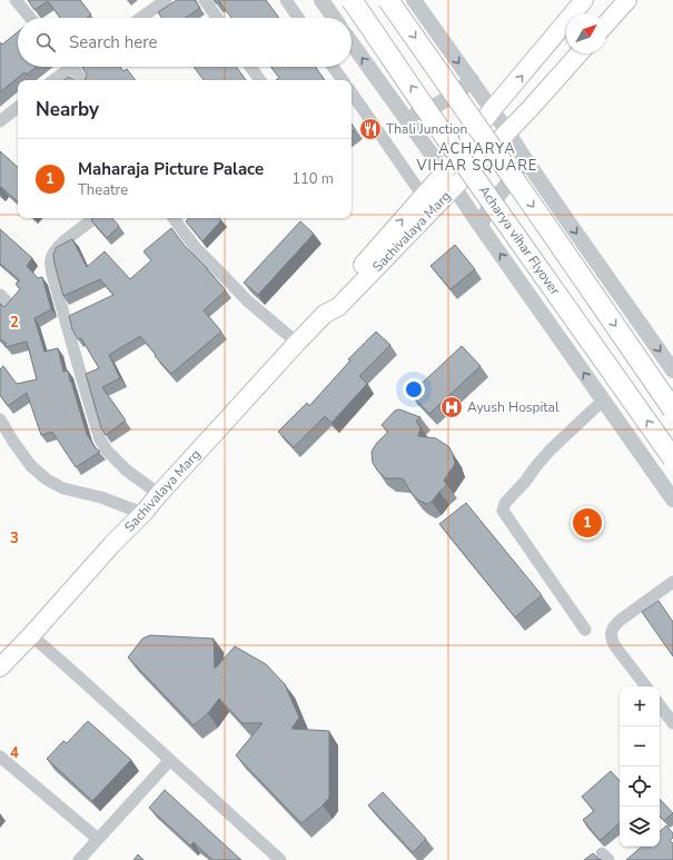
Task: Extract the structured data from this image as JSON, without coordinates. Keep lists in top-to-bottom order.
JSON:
{
  "streets": {
    "highway": ["Acharya vihar Flyover"],
    "main road": ["Sachivalaya Marg"]
  },
  "districts": ["ACHARYA VIHAR SQUARE"],
  "places": {
    "restaurant": ["Thali Junction"],
    "hospital": ["Ayush Hospital"]
  },
  "north": "top right",
  "page": {
    "search": "Search here",
    "heading": "Nearby",
    "list": [
      {
        "mark": "1",
        "name": "Maharaja Picture Palace",
        "note": "Theatre",
        "value": "110 m"
      }
    ],
    "pins": "1",
    "map_buttons": ["+", "−"]
  },
  "grid": {
    "rows": ["2", "3", "4"]
  }
}
